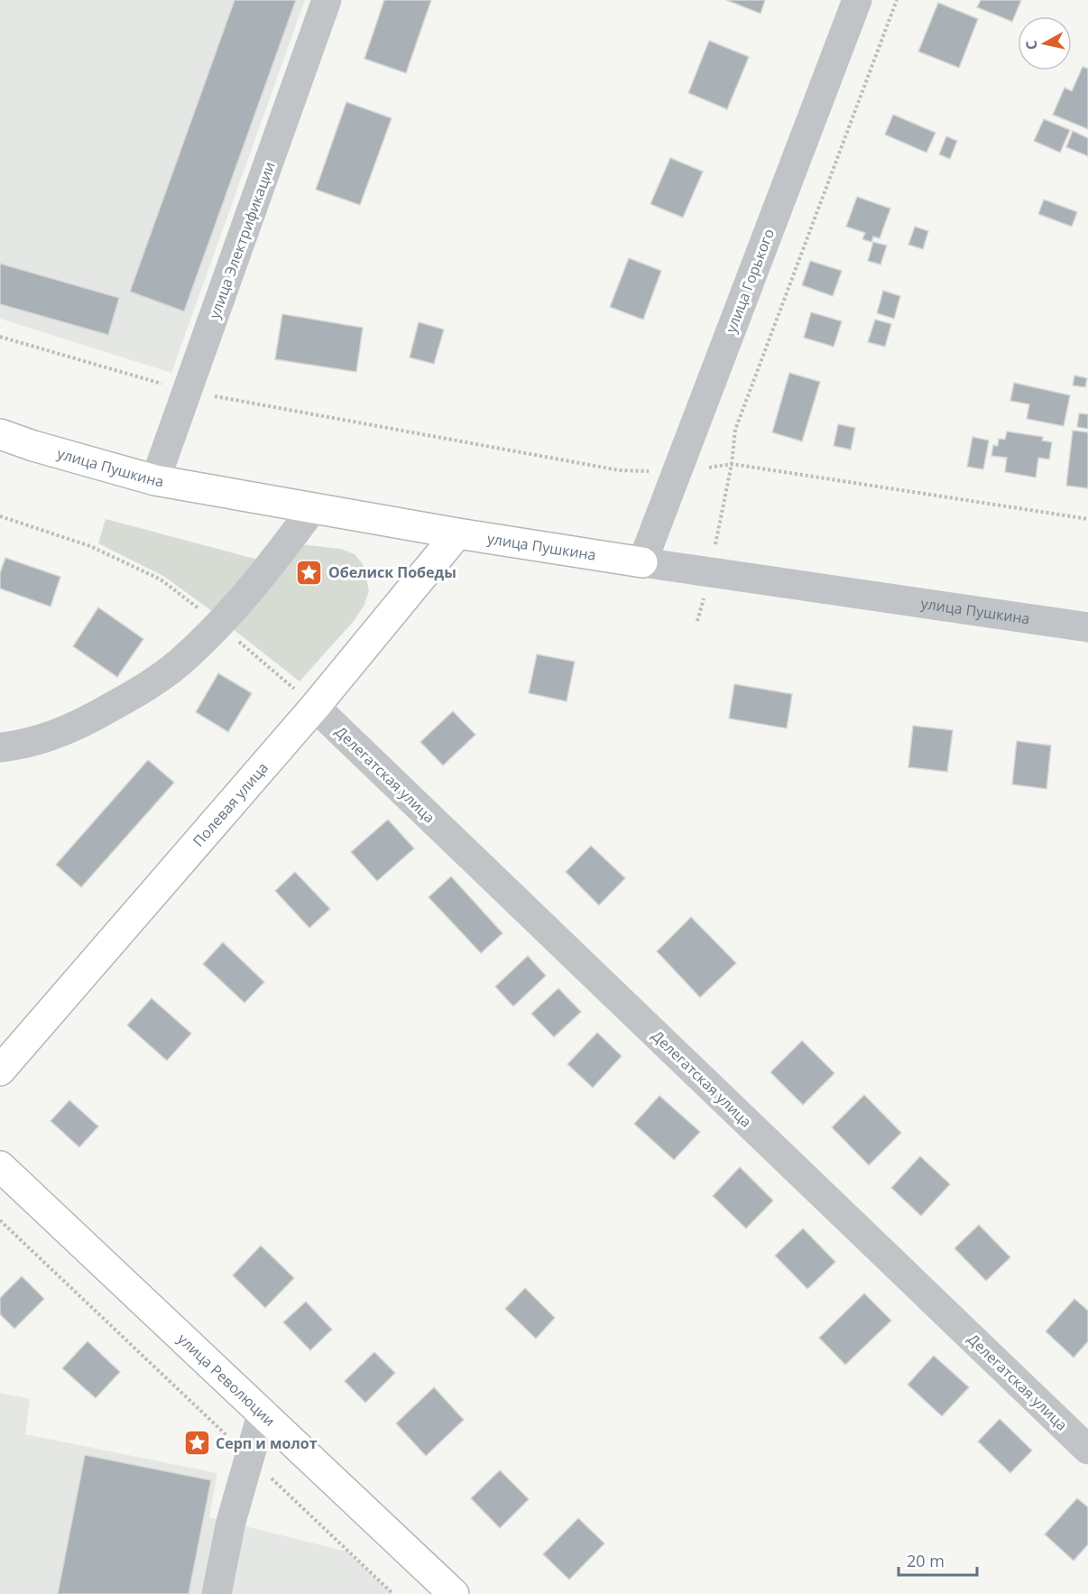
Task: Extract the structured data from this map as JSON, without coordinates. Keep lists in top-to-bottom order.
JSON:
{
  "streets": {
    "main road": ["улица Пушкина", "Полевая улица", "улица Революции"],
    "street": ["улица Электрификации", "улица Горького", "Делегатская улица"]
  },
  "crossings": [
    ["улица Электрификации", "улица Пушкина"],
    ["улица Горького", "улица Пушкина"],
    ["улица Пушкина", "Полевая улица"],
    ["Делегатская улица", "Полевая улица"]
  ],
  "places": {
    "place": ["Обелиск Победы", "Серп и молот"]
  },
  "scale_bar": "20 m",
  "north": "left"
}
